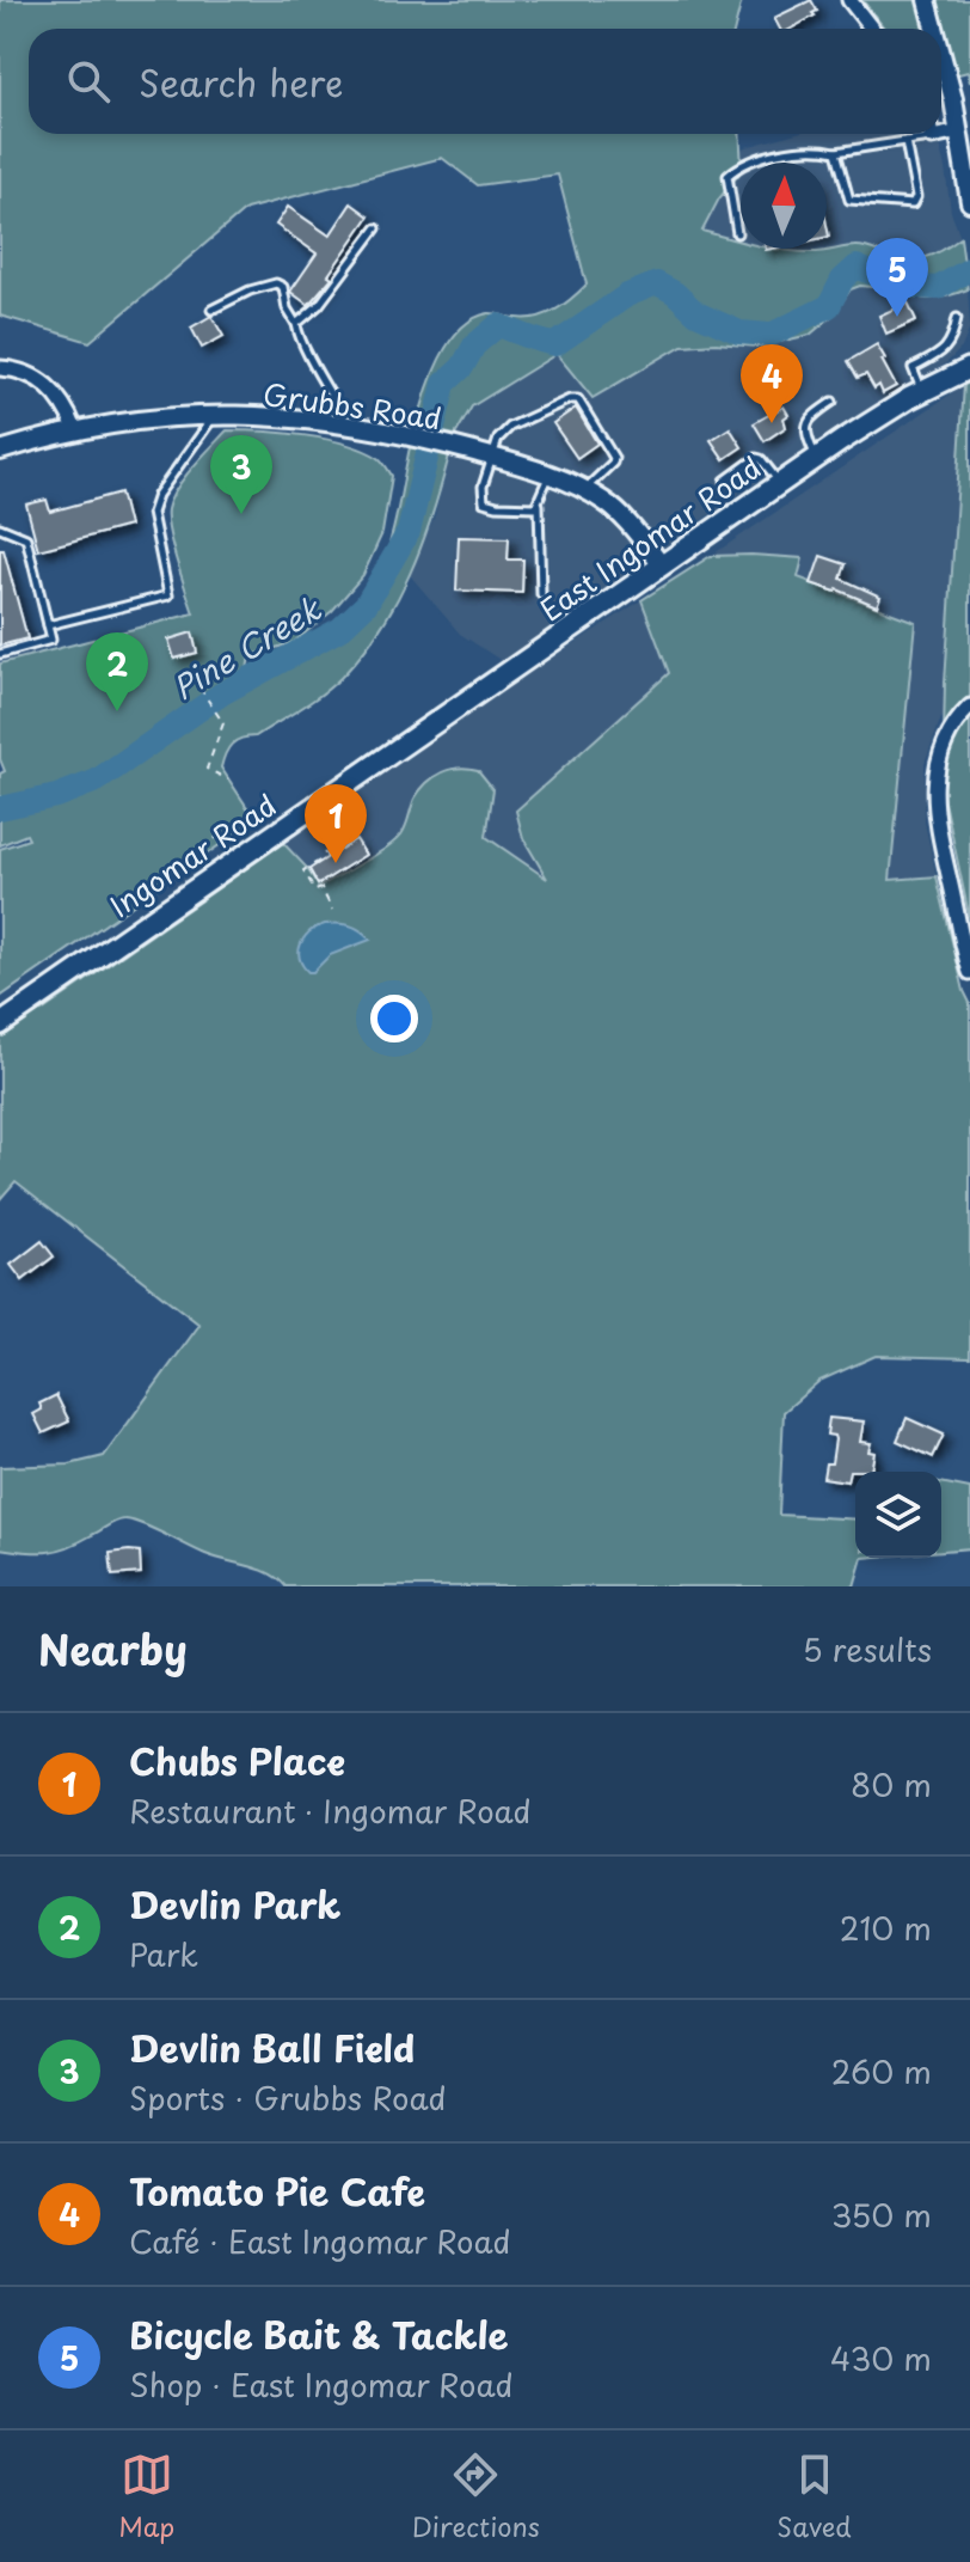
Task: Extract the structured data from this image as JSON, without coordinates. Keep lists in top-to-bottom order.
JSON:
{
  "streets": {
    "main road": ["East Ingomar Road", "Ingomar Road"],
    "street": ["Grubbs Road"]
  },
  "crossings": [
    ["Grubbs Road", "East Ingomar Road"],
    ["East Ingomar Road", "Ingomar Road"]
  ],
  "water": ["Pine Creek"],
  "north": "top",
  "page": {
    "search": "Search here",
    "pins": [
      "5",
      "4",
      "3",
      "2",
      "1"
    ],
    "heading": ["Nearby", "5 results"],
    "list": [
      {
        "mark": "1",
        "name": "Chubs Place",
        "note": "Restaurant · Ingomar Road",
        "value": "80 m"
      },
      {
        "mark": "2",
        "name": "Devlin Park",
        "note": "Park",
        "value": "210 m"
      },
      {
        "mark": "3",
        "name": "Devlin Ball Field",
        "note": "Sports · Grubbs Road",
        "value": "260 m"
      },
      {
        "mark": "4",
        "name": "Tomato Pie Cafe",
        "note": "Café · East Ingomar Road",
        "value": "350 m"
      },
      {
        "mark": "5",
        "name": "Bicycle Bait & Tackle",
        "note": "Shop · East Ingomar Road",
        "value": "430 m"
      }
    ],
    "nav": ["Map", "Directions", "Saved"]
  }
}
